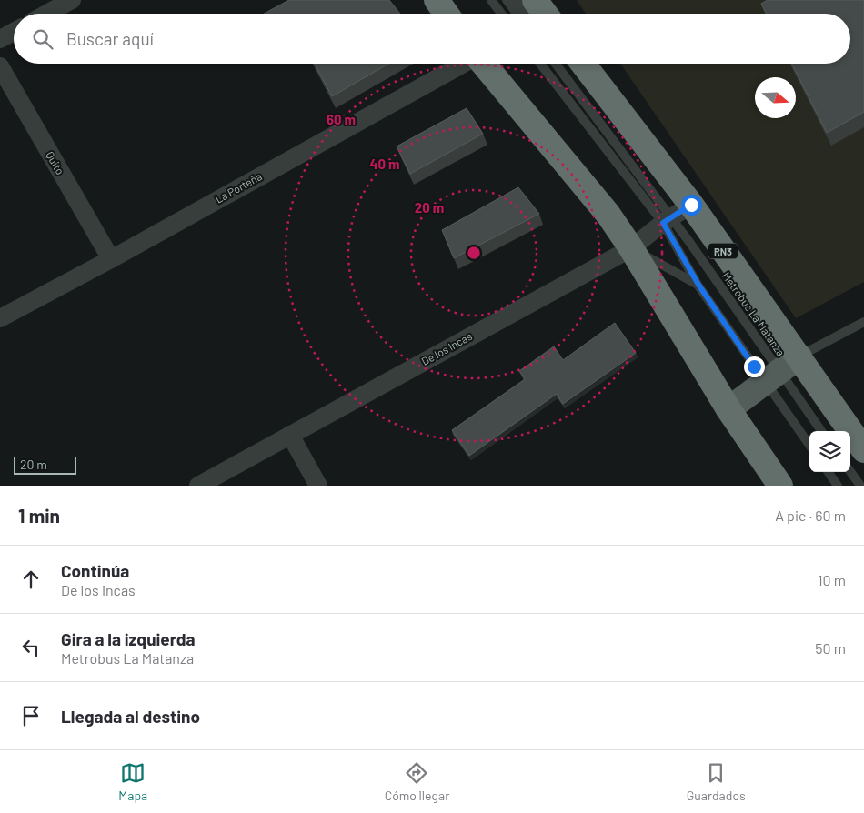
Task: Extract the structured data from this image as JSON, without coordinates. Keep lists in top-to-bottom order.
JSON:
{
  "streets": {
    "highway": ["RN3"],
    "street": ["Quito", "La Porteña", "De los Incas"],
    "lane": ["Metrobus La Matanza"]
  },
  "crossings": [
    ["Quito", "La Porteña"],
    ["RN3", "Metrobus La Matanza"],
    ["RN3", "De los Incas"],
    ["Metrobus La Matanza", "De los Incas"]
  ],
  "scale_bar": "20 m",
  "north": "right",
  "page": {
    "search": "Buscar aquí",
    "scale": "20 m",
    "heading": ["1 min", "A pie · 60 m"],
    "list": [
      ["Continúa", "De los Incas", "10 m"],
      ["Gira a la izquierda", "Metrobus La Matanza", "50 m"],
      "Llegada al destino"
    ],
    "nav": ["Mapa", "Cómo llegar", "Guardados"]
  },
  "rings": ["60 m", "40 m", "20 m"]
}
